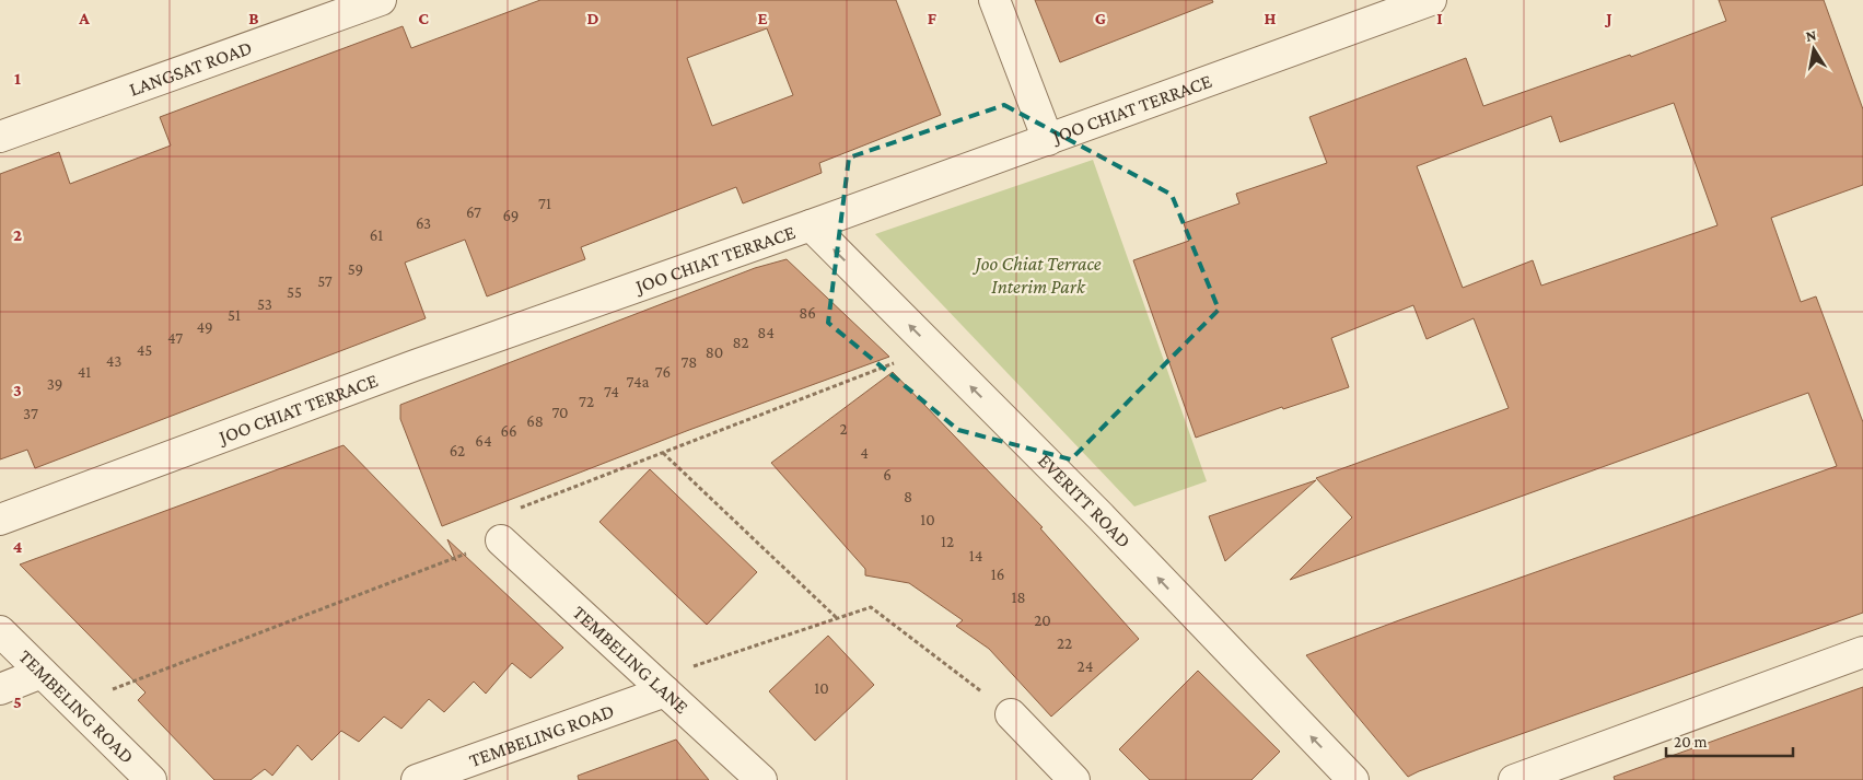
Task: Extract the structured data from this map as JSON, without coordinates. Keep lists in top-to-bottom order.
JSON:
{
  "streets": {
    "street": [
      "LANGSAT ROAD",
      "JOO CHIAT TERRACE",
      "EVERITT ROAD",
      "TEMBELING LANE",
      "TEMBELING ROAD"
    ]
  },
  "crossings": [
    ["JOO CHIAT TERRACE", "EVERITT ROAD"],
    ["TEMBELING LANE", "TEMBELING ROAD"]
  ],
  "one_way": ["EVERITT ROAD"],
  "parks": ["Joo Chiat Terrace Interim Park"],
  "house_numbers": [
    "71",
    "67",
    "69",
    "63",
    "61",
    "59",
    "57",
    "55",
    "53",
    "86",
    "51",
    "49",
    "84",
    "47",
    "82",
    "45",
    "80",
    "43",
    "78",
    "41",
    "76",
    "74a",
    "39",
    "74",
    "72",
    "70",
    "37",
    "68",
    "2",
    "66",
    "64",
    "62",
    "4",
    "6",
    "8",
    "10",
    "12",
    "14",
    "16",
    "18",
    "20",
    "22",
    "24",
    "10"
  ],
  "scale_bar": "20 m",
  "north": "top",
  "grid": {
    "columns": [
      "A",
      "B",
      "C",
      "D",
      "E",
      "F",
      "G",
      "H",
      "I",
      "J"
    ],
    "rows": [
      "1",
      "2",
      "3",
      "4",
      "5"
    ]
  }
}
